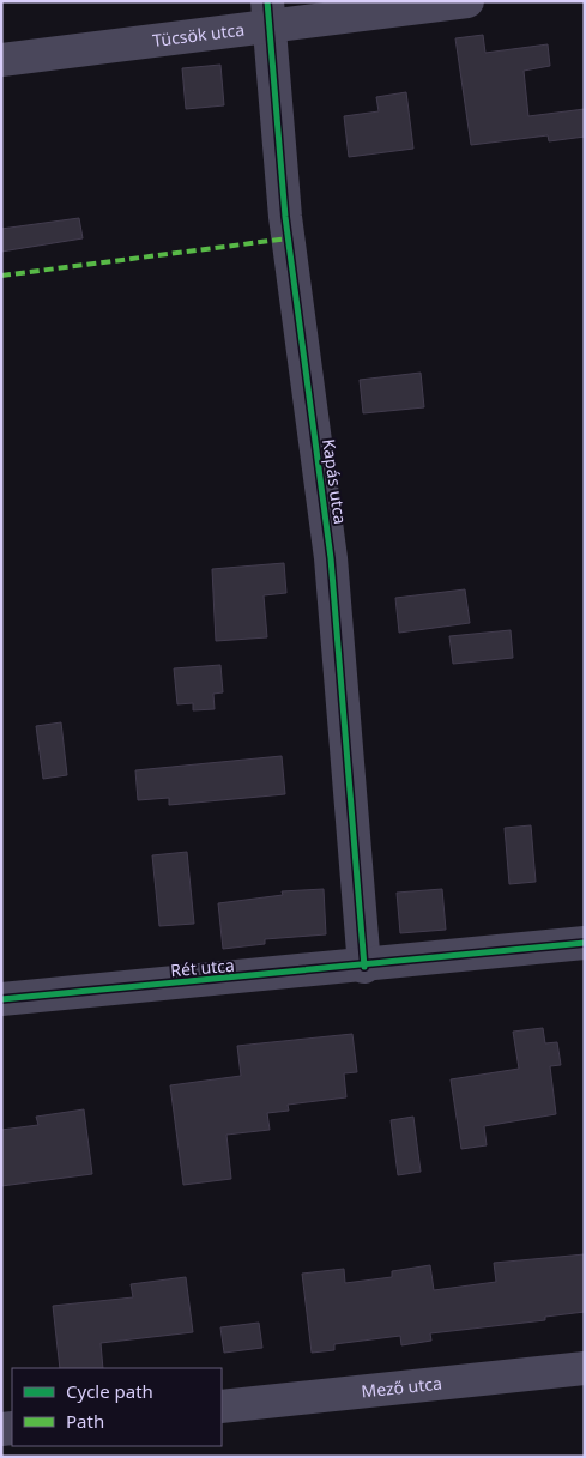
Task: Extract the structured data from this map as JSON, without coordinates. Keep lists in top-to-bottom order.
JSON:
{
  "streets": {
    "street": [
      "Tücsök utca",
      "Kapás utca",
      "Rét utca",
      "Mező utca"
    ]
  },
  "crossings": [
    ["Tücsök utca", "Kapás utca"],
    ["Kapás utca", "Rét utca"]
  ],
  "legend": ["Cycle path", "Path"]
}
